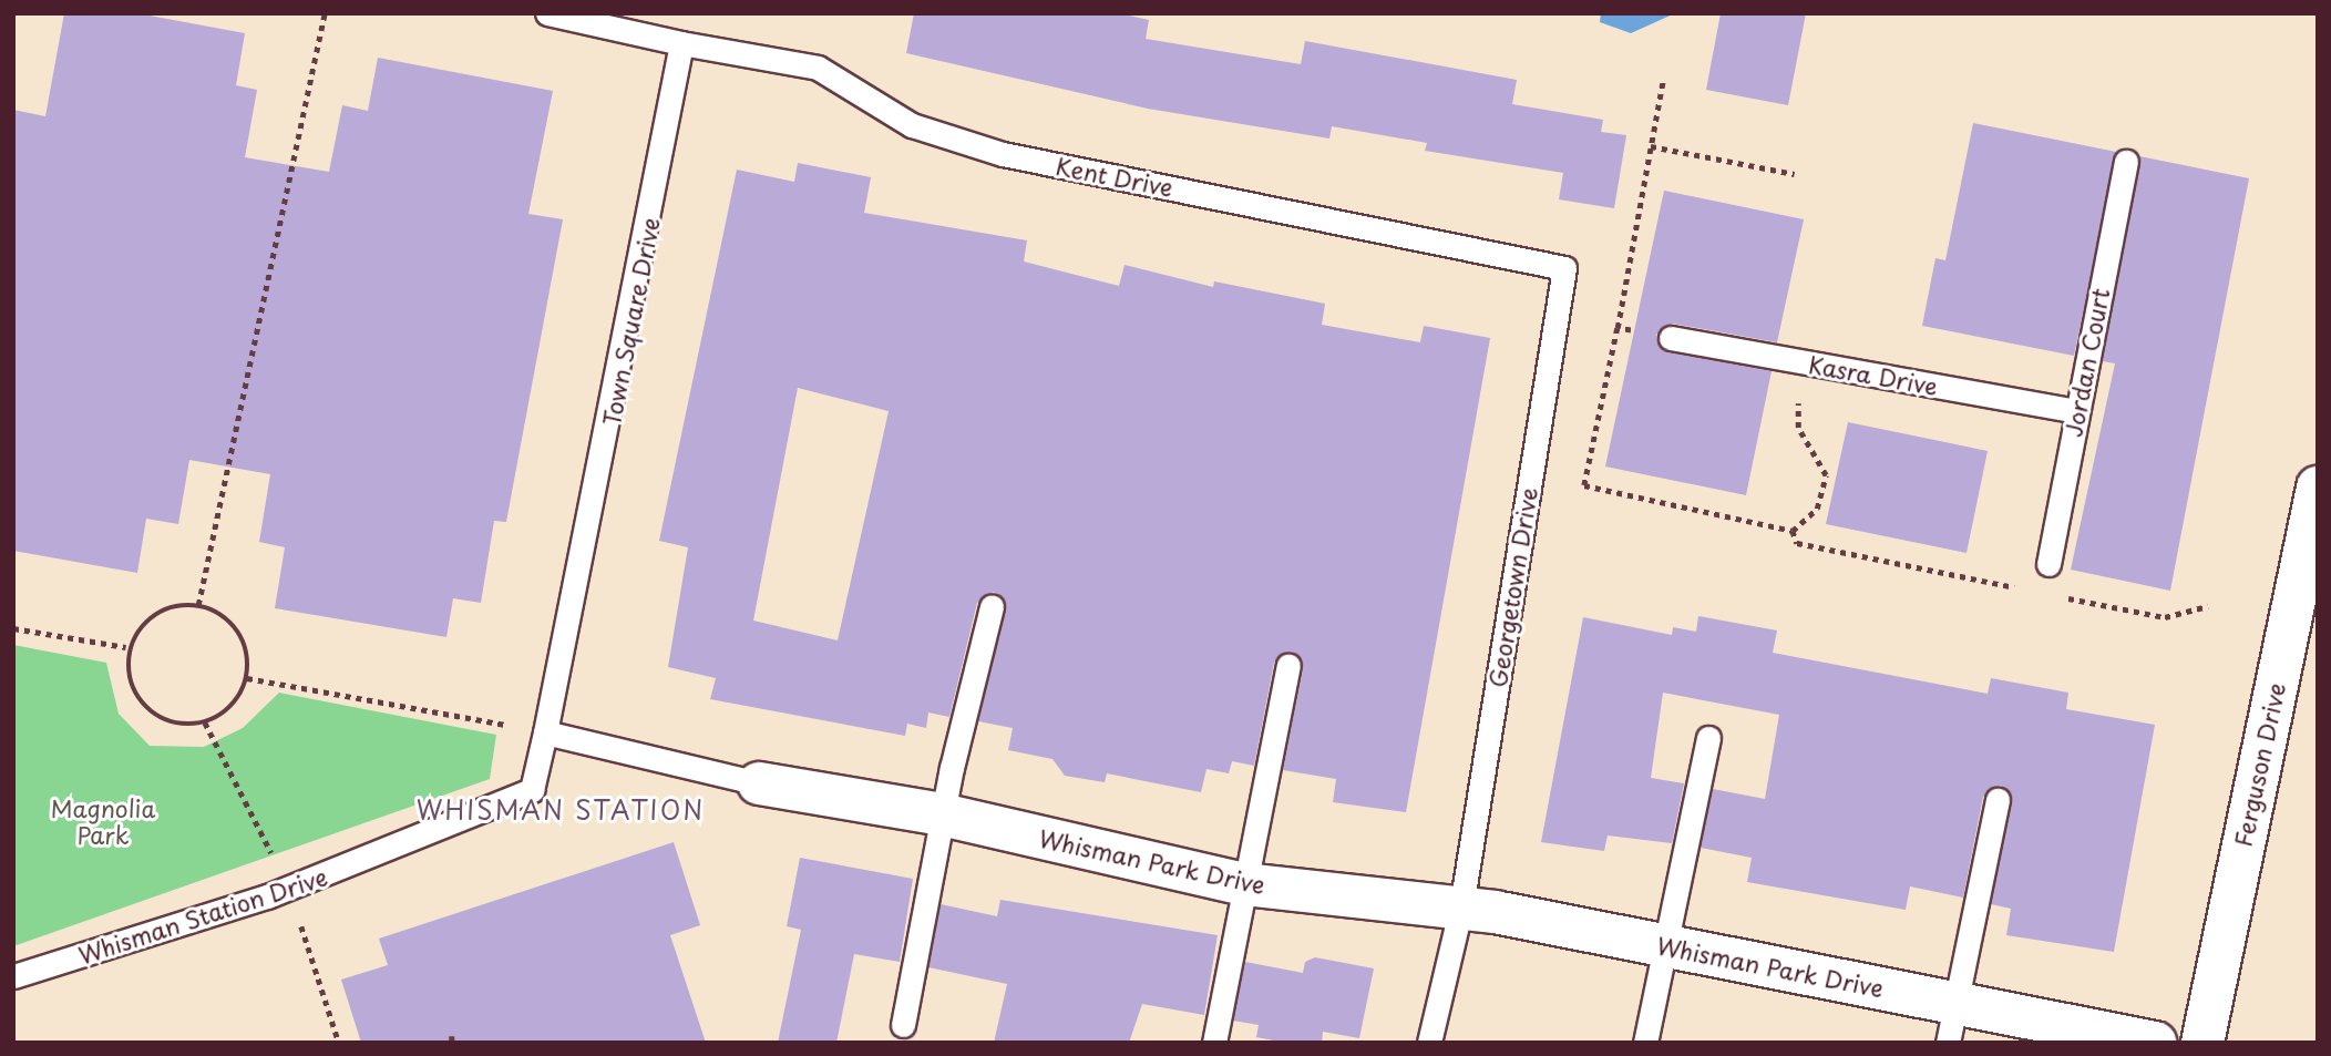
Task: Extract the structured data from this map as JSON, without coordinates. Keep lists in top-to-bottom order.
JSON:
{
  "streets": {
    "street": ["Ferguson Drive", "Whisman Park Drive"],
    "lane": [
      "Kent Drive",
      "Town Square Drive",
      "Jordan Court",
      "Kasra Drive",
      "Georgetown Drive",
      "Whisman Station Drive"
    ]
  },
  "crossings": [
    ["Kent Drive", "Town Square Drive"],
    ["Kent Drive", "Georgetown Drive"],
    ["Town Square Drive", "Whisman Park Drive"],
    ["Town Square Drive", "Whisman Station Drive"],
    ["Jordan Court", "Kasra Drive"],
    ["Georgetown Drive", "Whisman Park Drive"],
    ["Whisman Park Drive", "Whisman Station Drive"]
  ],
  "districts": ["WHISMAN STATION"],
  "parks": ["Magnolia Park"]
}
